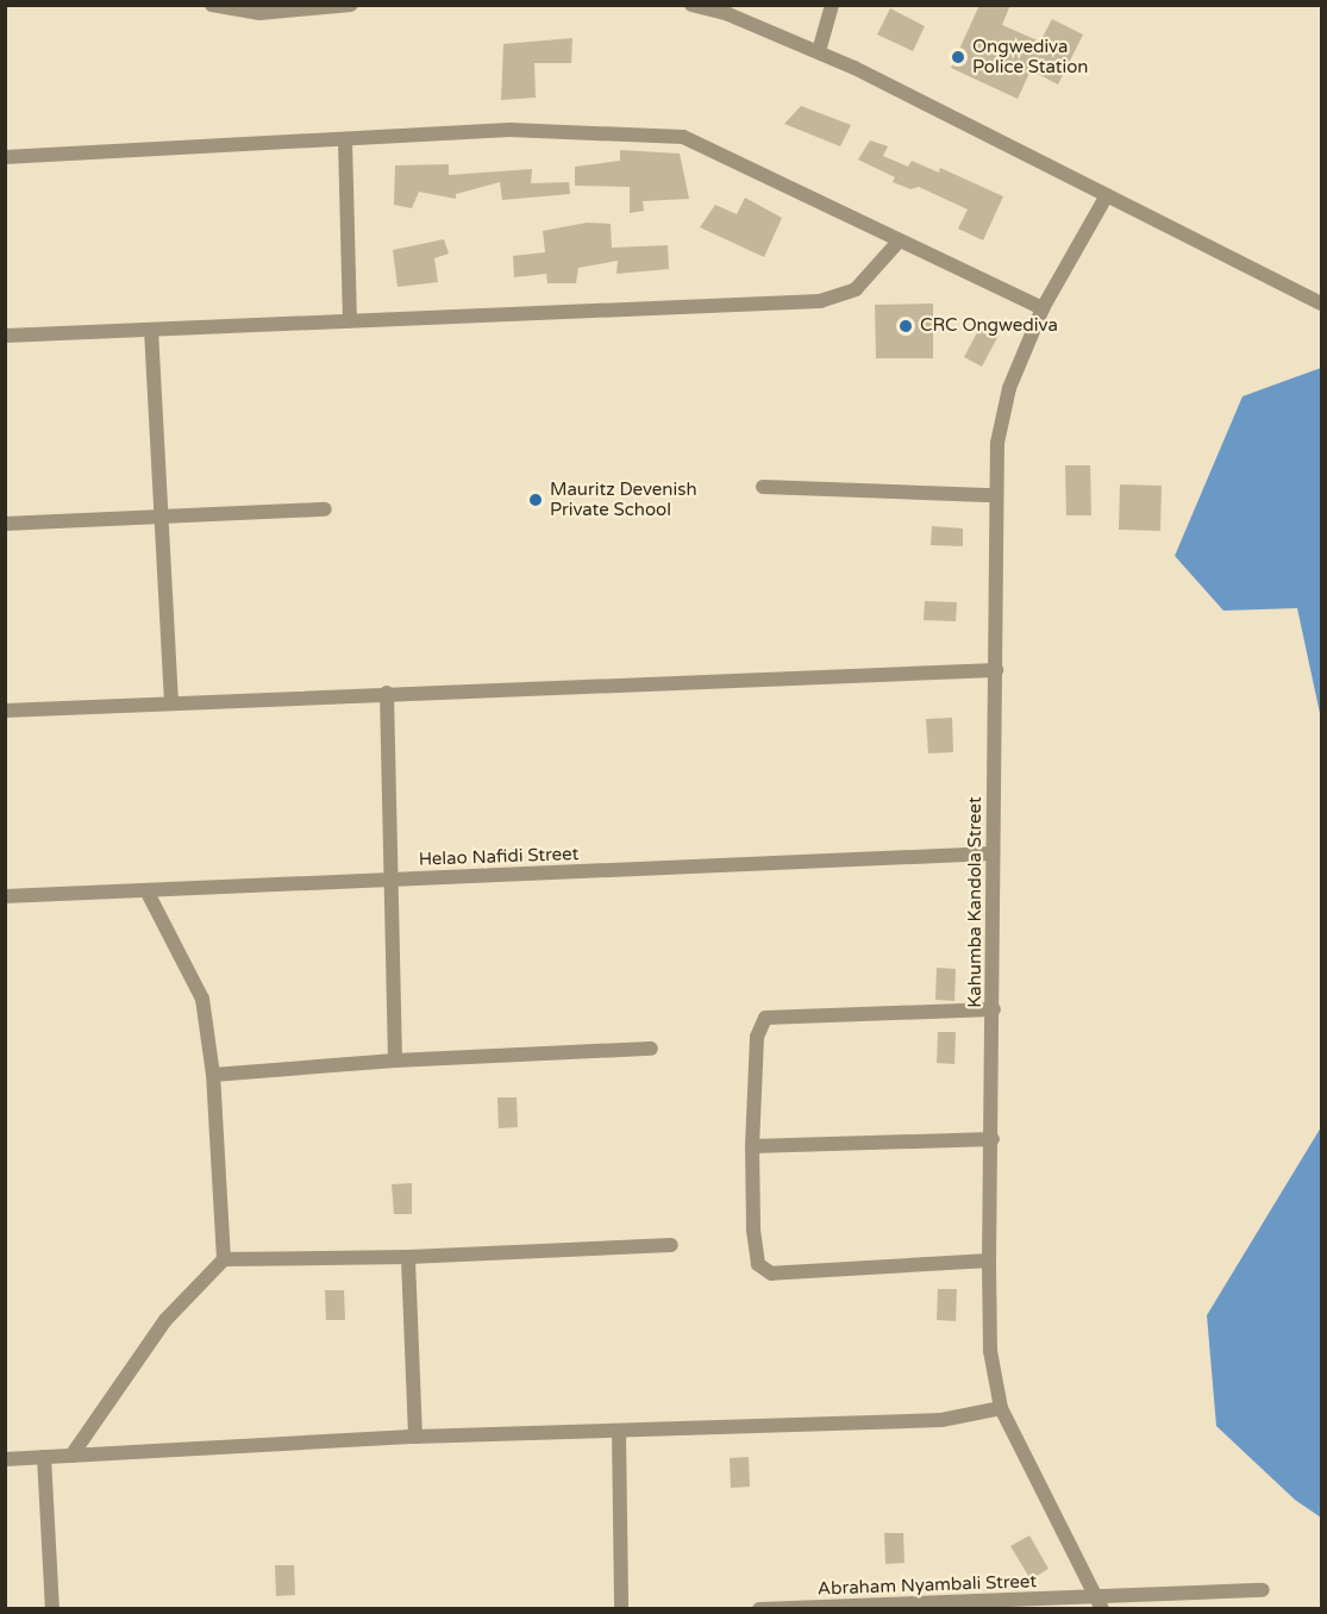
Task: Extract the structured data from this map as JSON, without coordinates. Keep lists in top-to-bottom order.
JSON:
{
  "streets": {
    "street": ["Helao Nafidi Street", "Kahumba Kandola Street", "Abraham Nyambali Street"]
  },
  "crossings": [
    ["Helao Nafidi Street", "Kahumba Kandola Street"],
    ["Kahumba Kandola Street", "Abraham Nyambali Street"]
  ],
  "places": ["Ongwediva Police Station", "CRC Ongwediva", "Mauritz Devenish Private School"]
}
